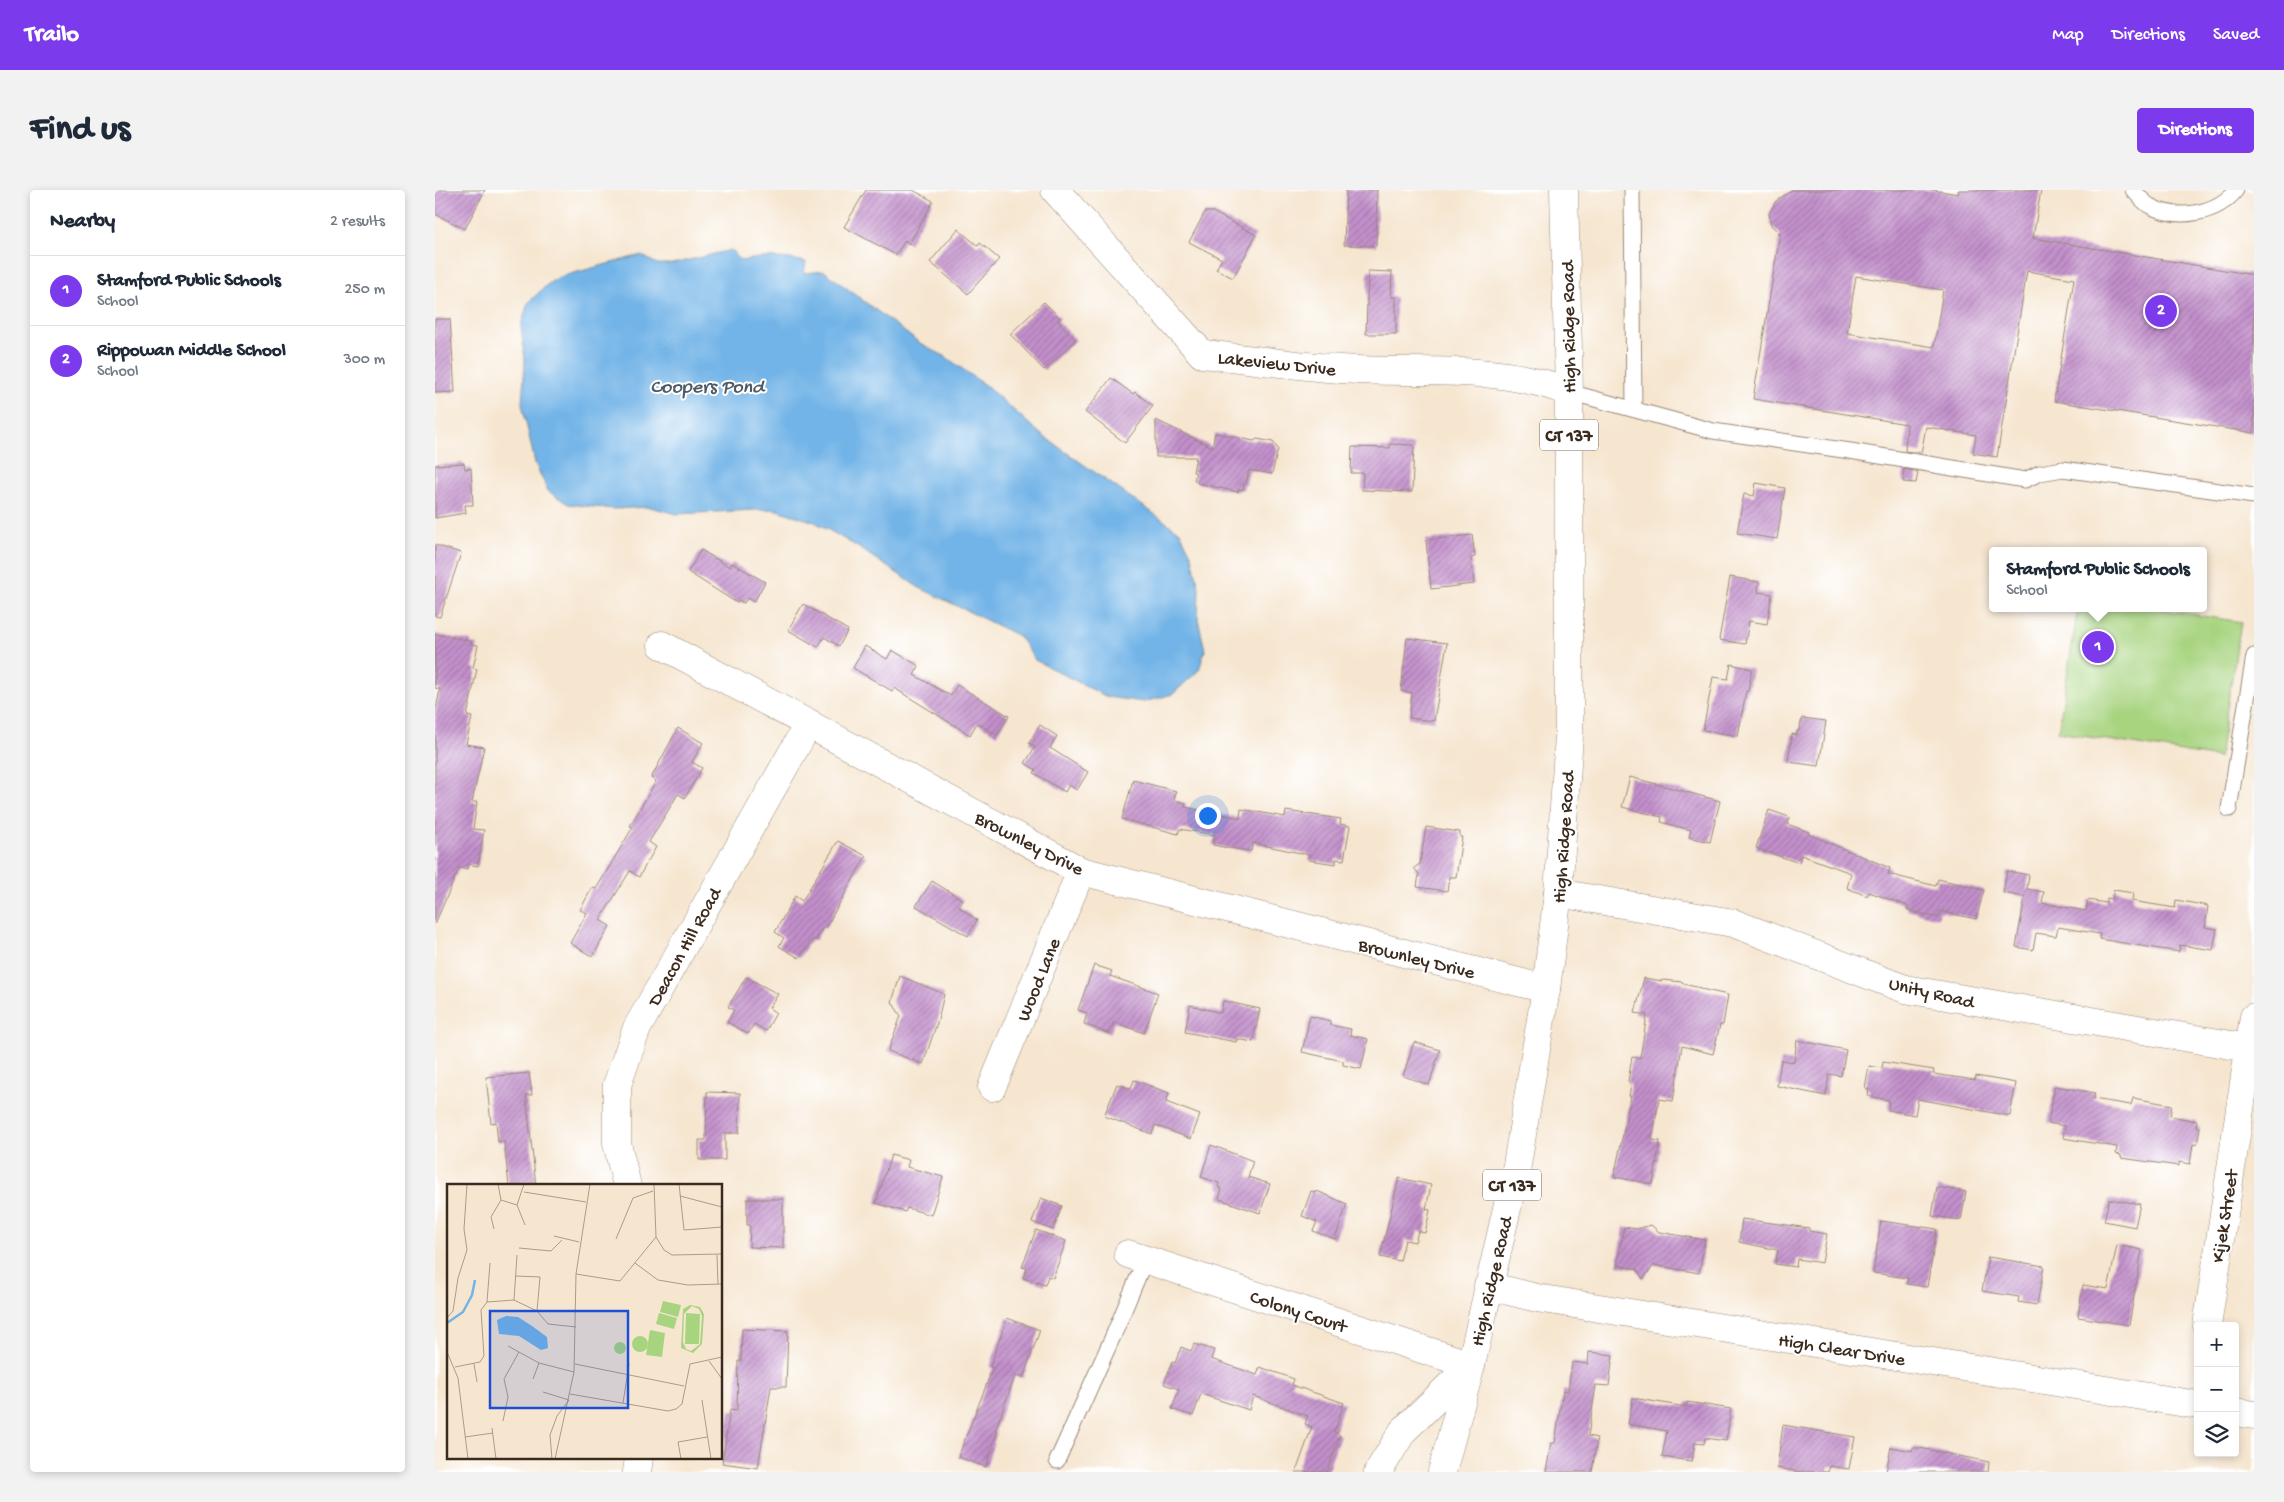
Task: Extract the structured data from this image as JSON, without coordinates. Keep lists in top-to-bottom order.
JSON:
{
  "streets": {
    "street": [
      "High Ridge Road",
      "Lakeview Drive",
      "CT 137",
      "Brownley Drive",
      "Deacon Hill Road",
      "Wood Lane",
      "Unity Road",
      "Kijek Street",
      "Colony Court",
      "High Clear Drive"
    ]
  },
  "crossings": [
    ["High Ridge Road", "Lakeview Drive"],
    ["High Ridge Road", "Brownley Drive"],
    ["High Ridge Road", "Unity Road"],
    ["High Ridge Road", "Colony Court"],
    ["High Ridge Road", "High Clear Drive"],
    ["Brownley Drive", "Deacon Hill Road"],
    ["Brownley Drive", "Wood Lane"],
    ["Unity Road", "Kijek Street"]
  ],
  "water": ["Coopers Pond"],
  "page": {
    "header": "Trailo",
    "nav": ["Map", "Directions", "Saved"],
    "buttons": "Directions",
    "title": "Find us",
    "heading": ["Nearby", "2 results"],
    "list": [
      {
        "mark": "1",
        "name": "Stamford Public Schools",
        "note": "School",
        "value": "250 m"
      },
      {
        "mark": "2",
        "name": "Rippowan Middle School",
        "note": "School",
        "value": "300 m"
      }
    ],
    "pins": ["2", "1"],
    "popup": ["Stamford Public Schools", "School"],
    "map_buttons": ["+", "−"]
  }
}
